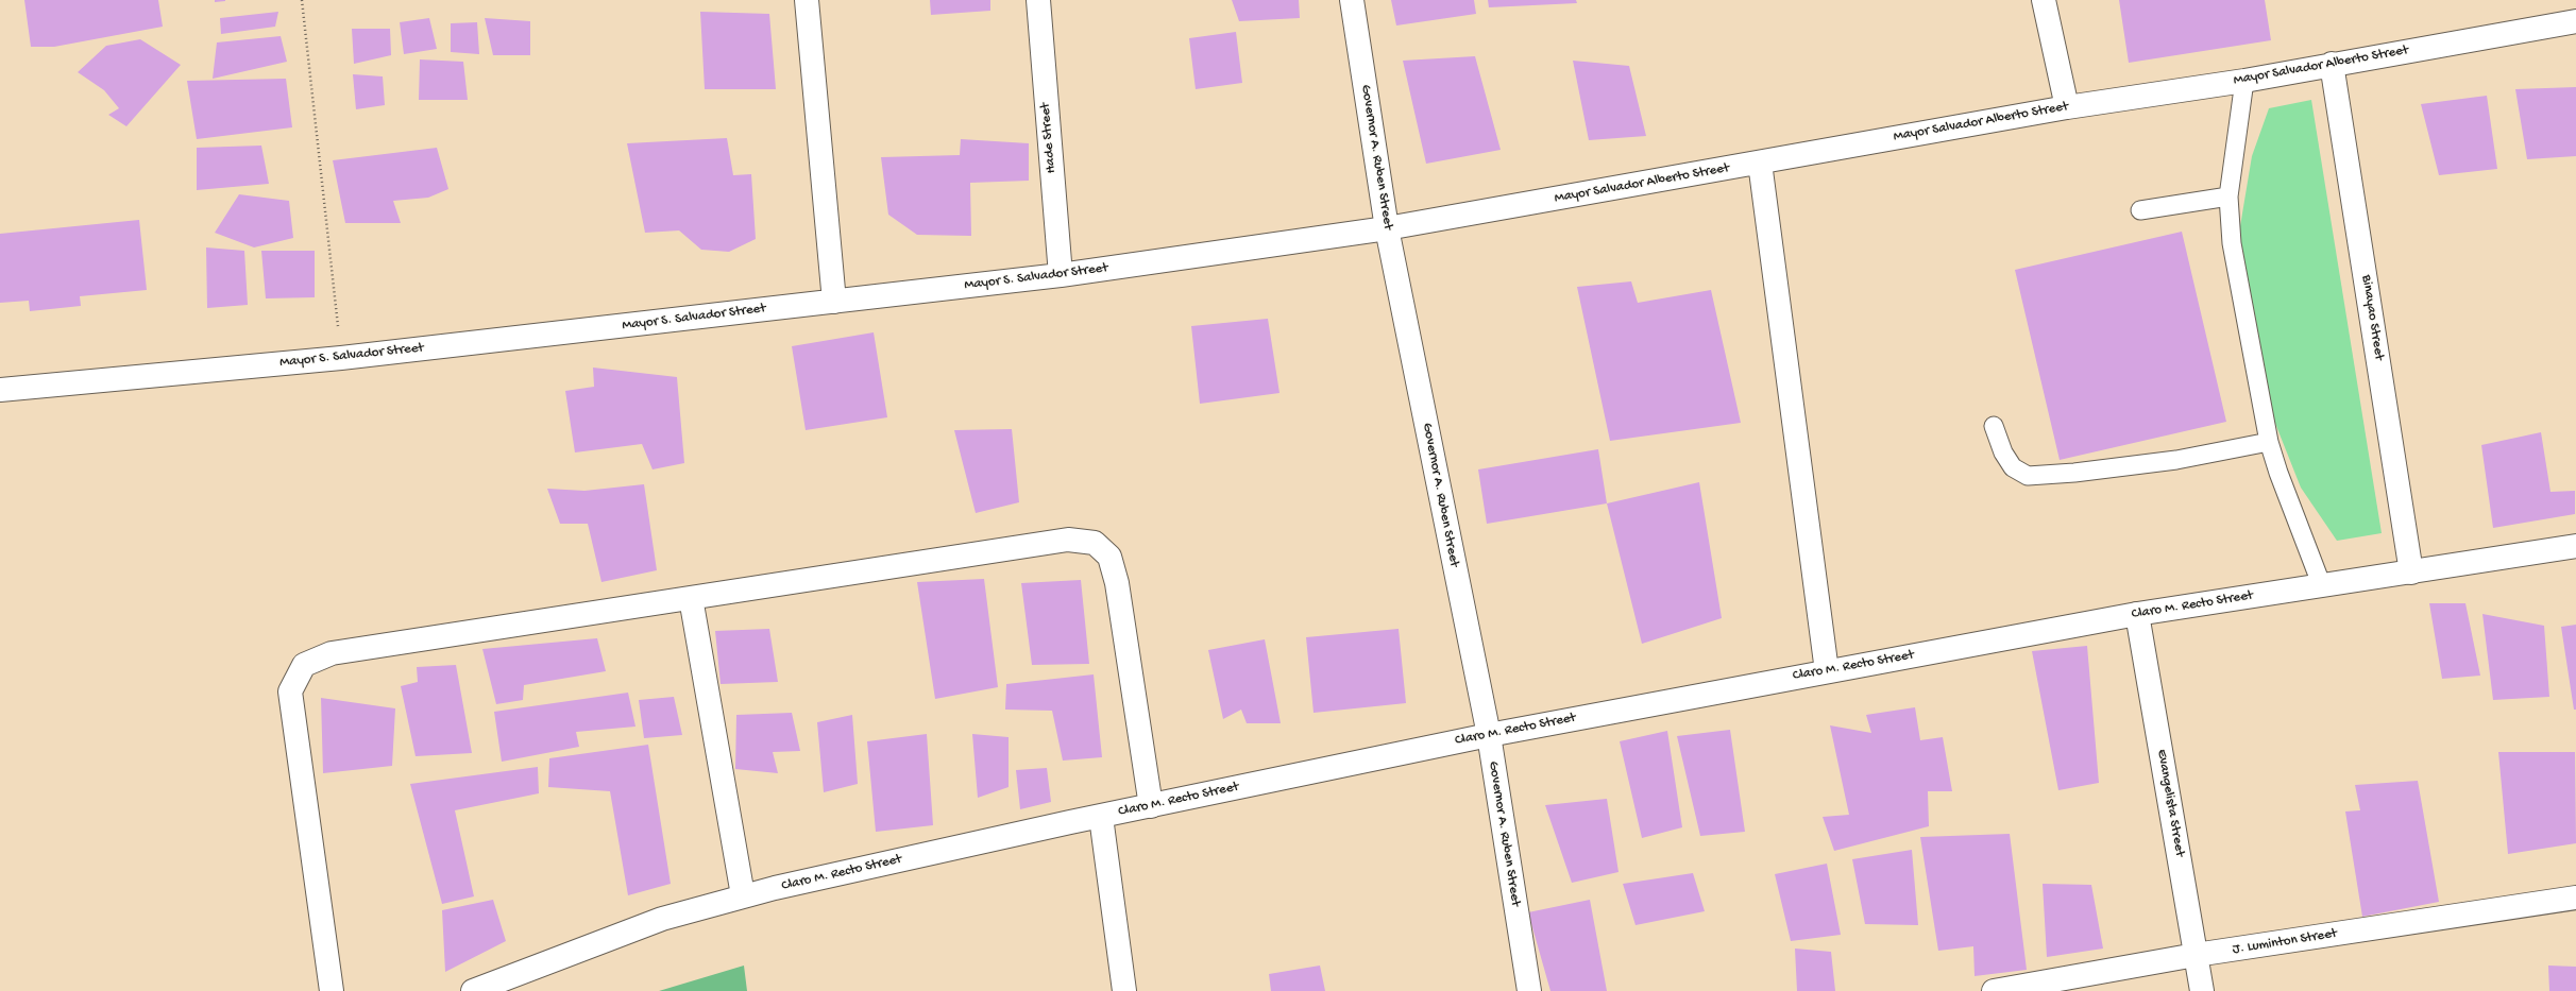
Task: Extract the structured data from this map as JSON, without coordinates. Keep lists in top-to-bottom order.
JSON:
{
  "streets": {
    "street": [
      "Mayor Salvador Alberto Street",
      "Hade Street",
      "Governor A. Ruben Street",
      "Mayor S. Salvador Street",
      "Binayao Street",
      "Claro M. Recto Street",
      "Evangelista Street",
      "J. Luminton Street"
    ]
  },
  "crossings": [
    ["Mayor Salvador Alberto Street", "Governor A. Ruben Street"],
    ["Mayor Salvador Alberto Street", "Mayor S. Salvador Street"],
    ["Mayor Salvador Alberto Street", "Binayao Street"],
    ["Hade Street", "Mayor S. Salvador Street"],
    ["Governor A. Ruben Street", "Mayor S. Salvador Street"],
    ["Governor A. Ruben Street", "Claro M. Recto Street"],
    ["Binayao Street", "Claro M. Recto Street"],
    ["Claro M. Recto Street", "Evangelista Street"],
    ["Evangelista Street", "J. Luminton Street"]
  ]
}
